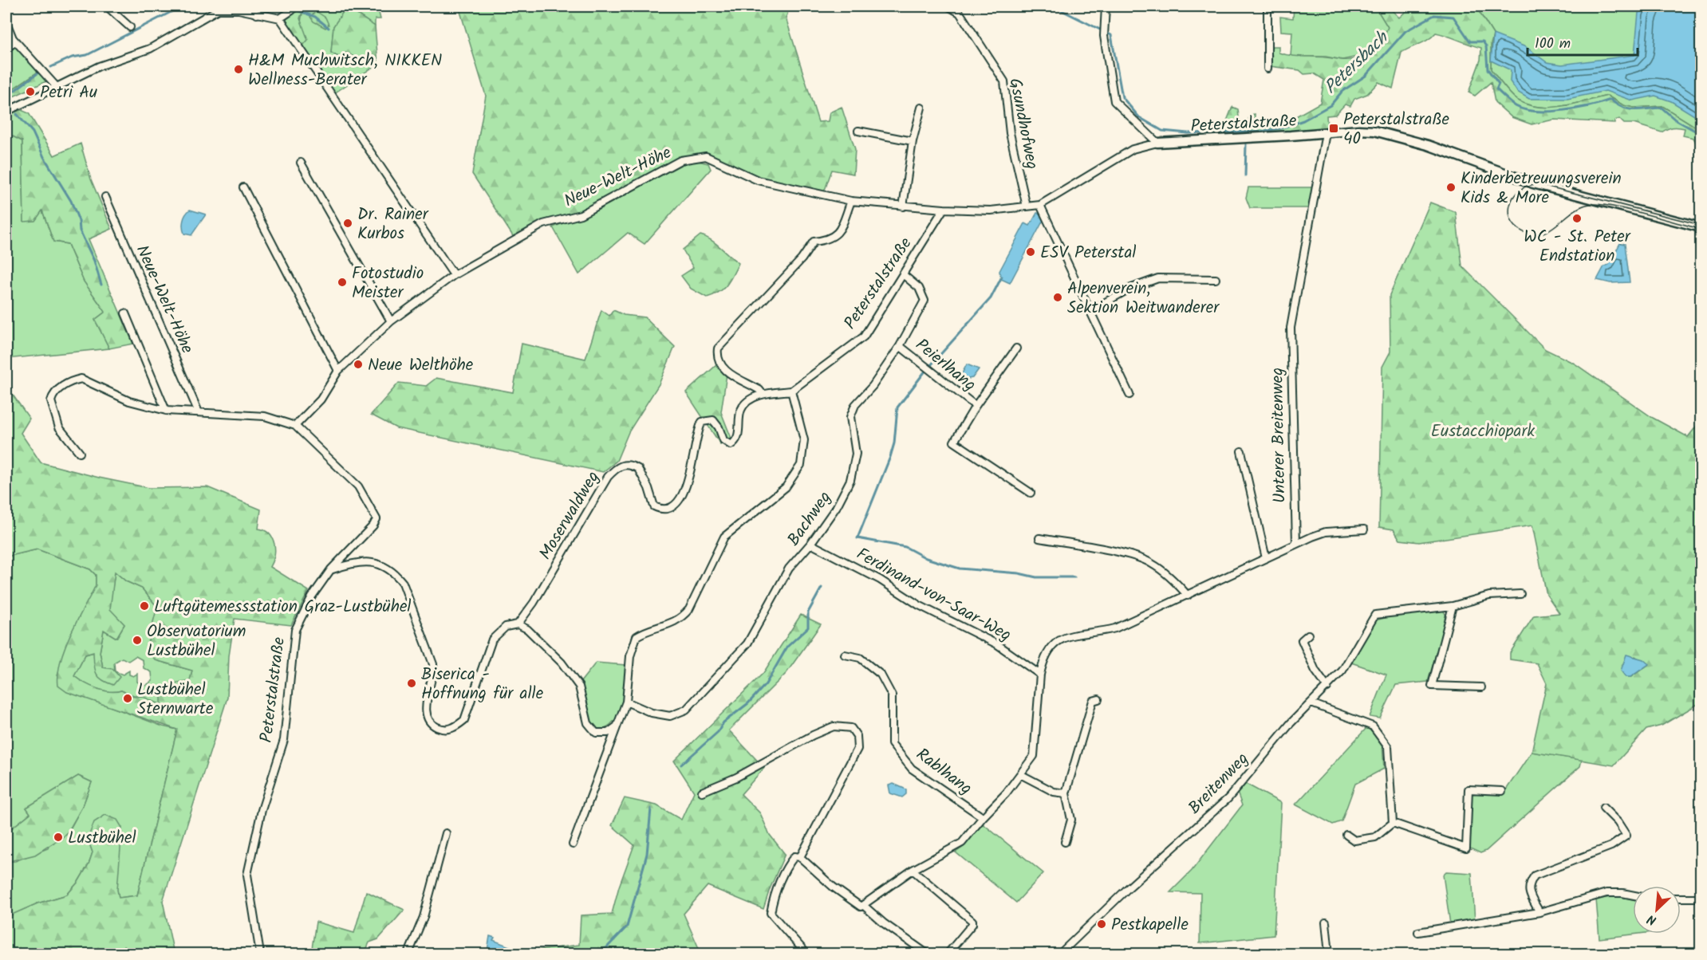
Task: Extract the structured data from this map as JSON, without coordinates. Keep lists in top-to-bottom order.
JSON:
{
  "streets": {
    "street": [
      "Peterstalstraße",
      "Gsundhofweg",
      "Neue-Welt-Höhe",
      "Peierlhang",
      "Unterer Breitenweg",
      "Moserwaldweg",
      "Bachweg",
      "Ferdinand-von-Saar-Weg",
      "Rablhang",
      "Breitenweg"
    ]
  },
  "crossings": [
    ["Peterstalstraße", "Gsundhofweg"],
    ["Peterstalstraße", "Neue-Welt-Höhe"],
    ["Peterstalstraße", "Unterer Breitenweg"],
    ["Peterstalstraße", "Moserwaldweg"],
    ["Peterstalstraße", "Bachweg"],
    ["Peierlhang", "Bachweg"],
    ["Bachweg", "Ferdinand-von-Saar-Weg"]
  ],
  "water": ["Petersbach"],
  "parks": ["Eustacchiopark"],
  "places": {
    "other": [
      "H&M Muchwitsch, NIKKEN Wellness-Berater",
      "Petri Au",
      "Kinderbetreuungsverein Kids & More",
      "WC - St. Peter Endstation",
      "Dr. Rainer Kurbos",
      "ESV Peterstal",
      "Fotostudio Meister",
      "Alpenverein, Sektion Weitwanderer",
      "Neue Welthöhe",
      "Luftgütemessstation Graz-Lustbühel",
      "Observatorium Lustbühel",
      "Biserica - Hoffnung für alle",
      "Lustbühel Sternwarte",
      "Lustbühel",
      "Pestkapelle"
    ],
    "transit": ["Peterstalstraße 40"]
  },
  "scale_bar": "100 m",
  "north": "bottom left"
}
